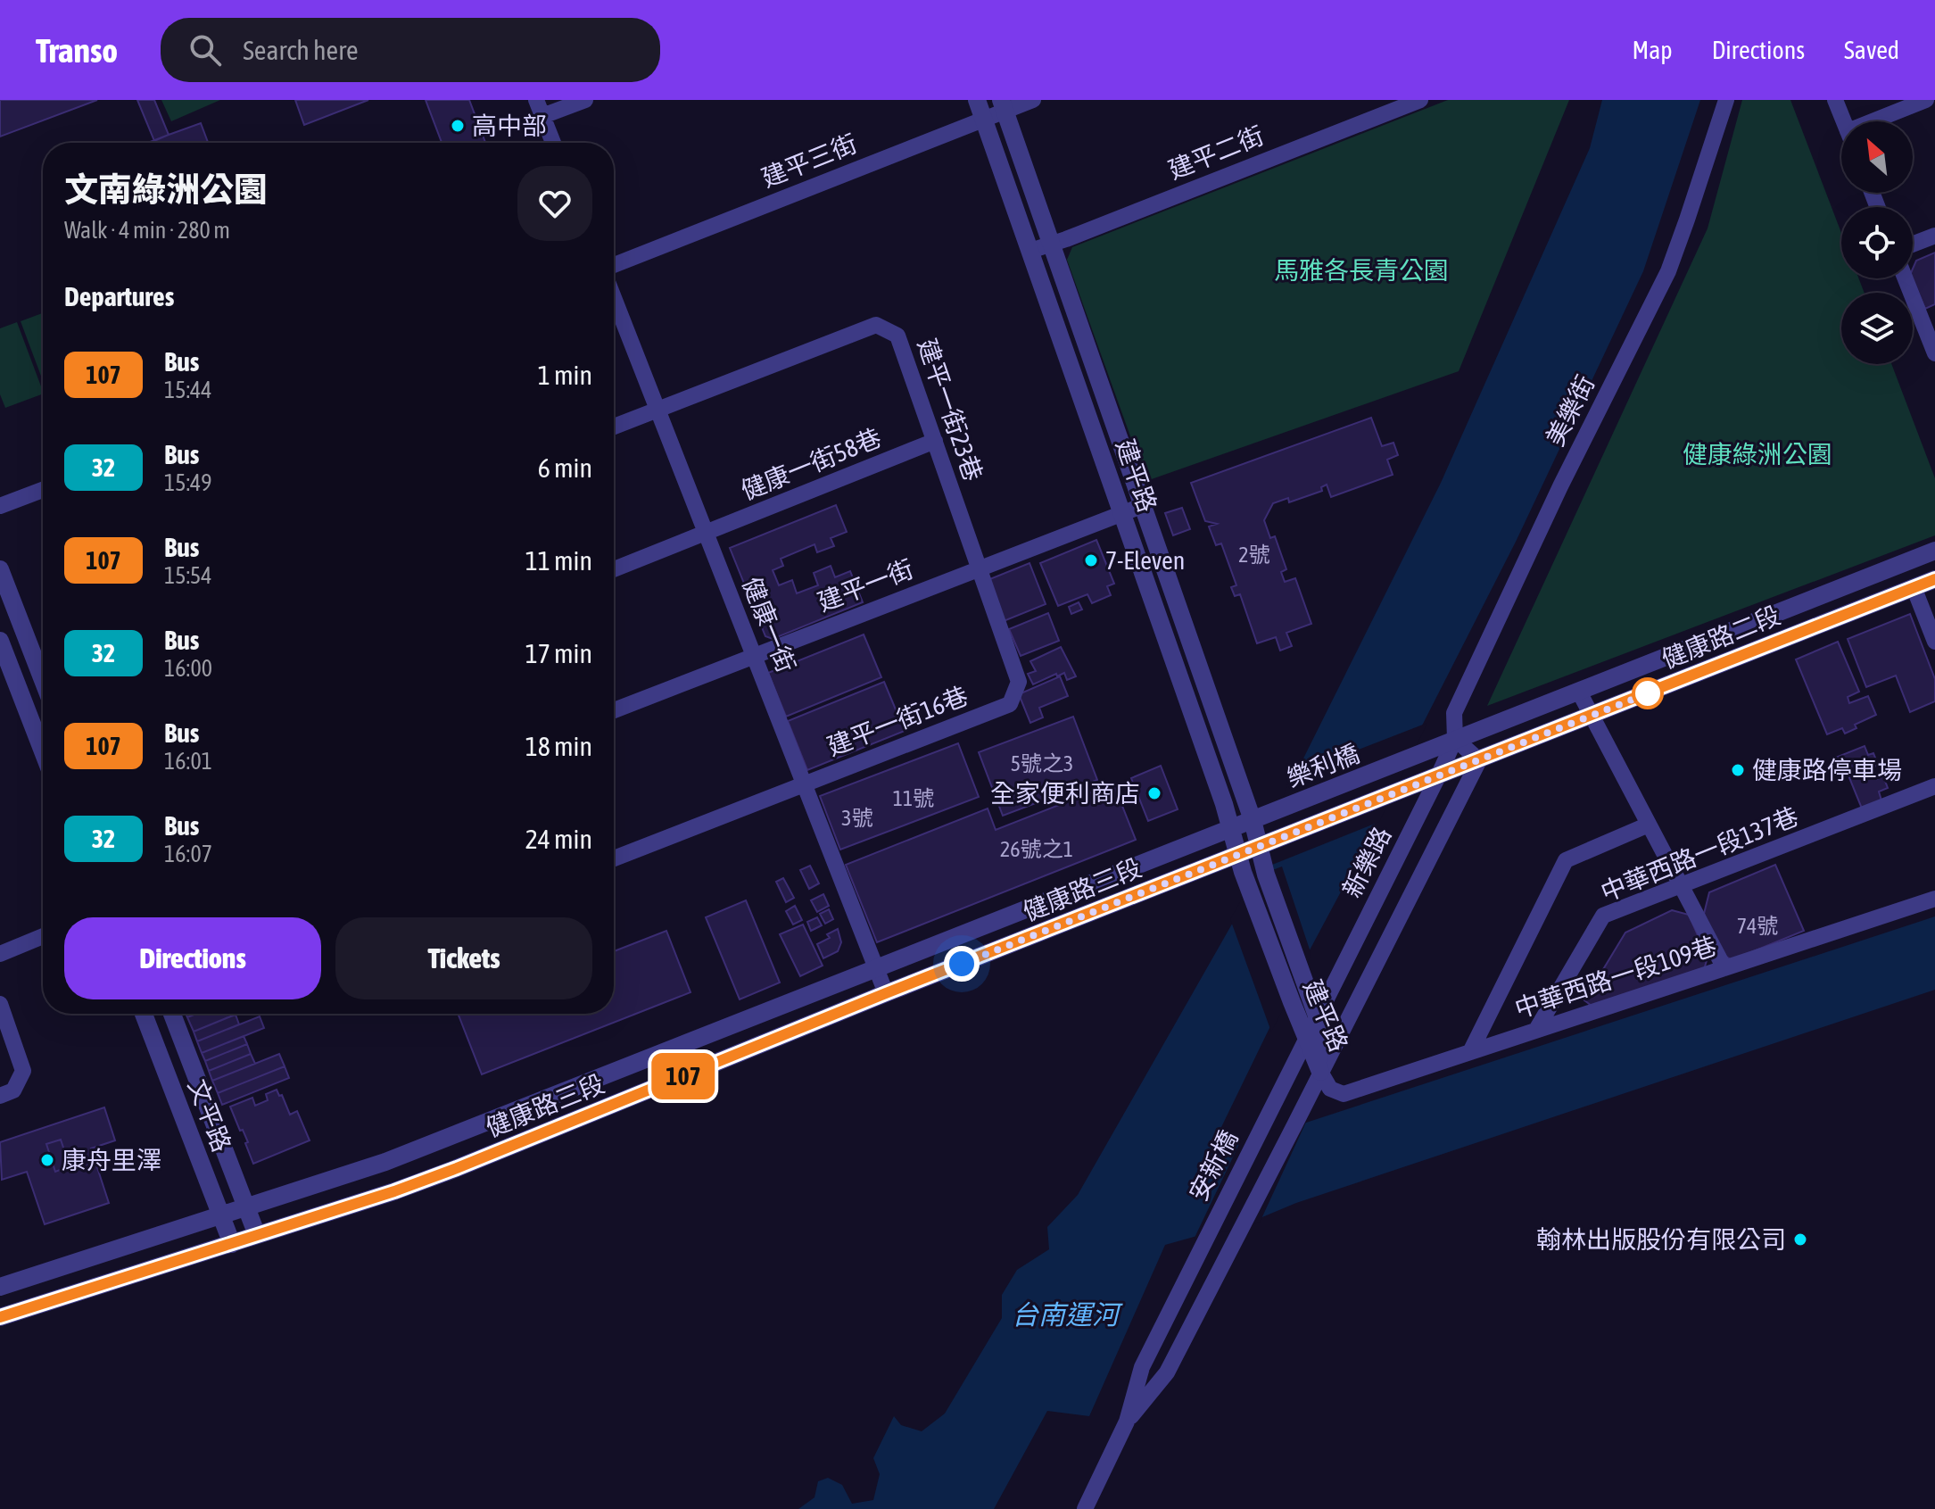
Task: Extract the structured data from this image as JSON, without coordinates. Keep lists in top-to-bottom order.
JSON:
{
  "streets": {
    "street": [
      "建平二街",
      "建平三街",
      "建平一街23巷",
      "美樂街",
      "健康一街58巷",
      "建平路",
      "建平一街",
      "健康一街",
      "健康路二段",
      "建平一街16巷",
      "樂利橋",
      "中華西路一段137巷",
      "新樂路",
      "健康路三段",
      "中華西路一段109巷",
      "文平路",
      "安新橋"
    ]
  },
  "crossings": [
    ["建平二街", "建平路"],
    ["建平三街", "建平路"],
    ["建平一街23巷", "健康一街58巷"],
    ["建平一街23巷", "建平一街"],
    ["建平一街23巷", "健康一街"],
    ["建平一街23巷", "建平一街16巷"],
    ["美樂街", "健康路二段"],
    ["美樂街", "新樂路"],
    ["健康一街58巷", "健康一街"],
    ["建平路", "建平一街"],
    ["建平路", "樂利橋"],
    ["建平路", "新樂路"],
    ["建平路", "健康路三段"],
    ["建平路", "中華西路一段109巷"],
    ["建平一街", "健康一街"],
    ["健康一街", "建平一街16巷"],
    ["健康一街", "健康路三段"],
    ["健康路二段", "樂利橋"],
    ["健康路二段", "新樂路"],
    ["樂利橋", "健康路三段"],
    ["中華西路一段137巷", "中華西路一段109巷"],
    ["新樂路", "安新橋"],
    ["健康路三段", "文平路"]
  ],
  "water": ["台南運河"],
  "parks": ["馬雅各長青公園", "健康綠洲公園"],
  "places": [
    "高中部",
    "7-Eleven",
    "健康路停車場",
    "全家便利商店",
    "康舟里澤",
    "翰林出版股份有限公司"
  ],
  "lines": ["bus line 107"],
  "house_numbers": [
    "2號",
    "5號之3",
    "11號",
    "3號",
    "26號之1",
    "74號"
  ],
  "north": "top left",
  "page": {
    "header": "Transo",
    "search": "Search here",
    "nav": ["Map", "Directions", "Saved"],
    "on_map": "107",
    "heading": [
      ["文南綠洲公園", "Walk · 4 min · 280 m"],
      "Departures"
    ],
    "list": [
      {
        "mark": "107",
        "name": "Bus",
        "note": "15:44",
        "value": "1 min"
      },
      {
        "mark": "32",
        "name": "Bus",
        "note": "15:49",
        "value": "6 min"
      },
      {
        "mark": "107",
        "name": "Bus",
        "note": "15:54",
        "value": "11 min"
      },
      {
        "mark": "32",
        "name": "Bus",
        "note": "16:00",
        "value": "17 min"
      },
      {
        "mark": "107",
        "name": "Bus",
        "note": "16:01",
        "value": "18 min"
      },
      {
        "mark": "32",
        "name": "Bus",
        "note": "16:07",
        "value": "24 min"
      }
    ],
    "buttons": ["Directions", "Tickets"]
  }
}
